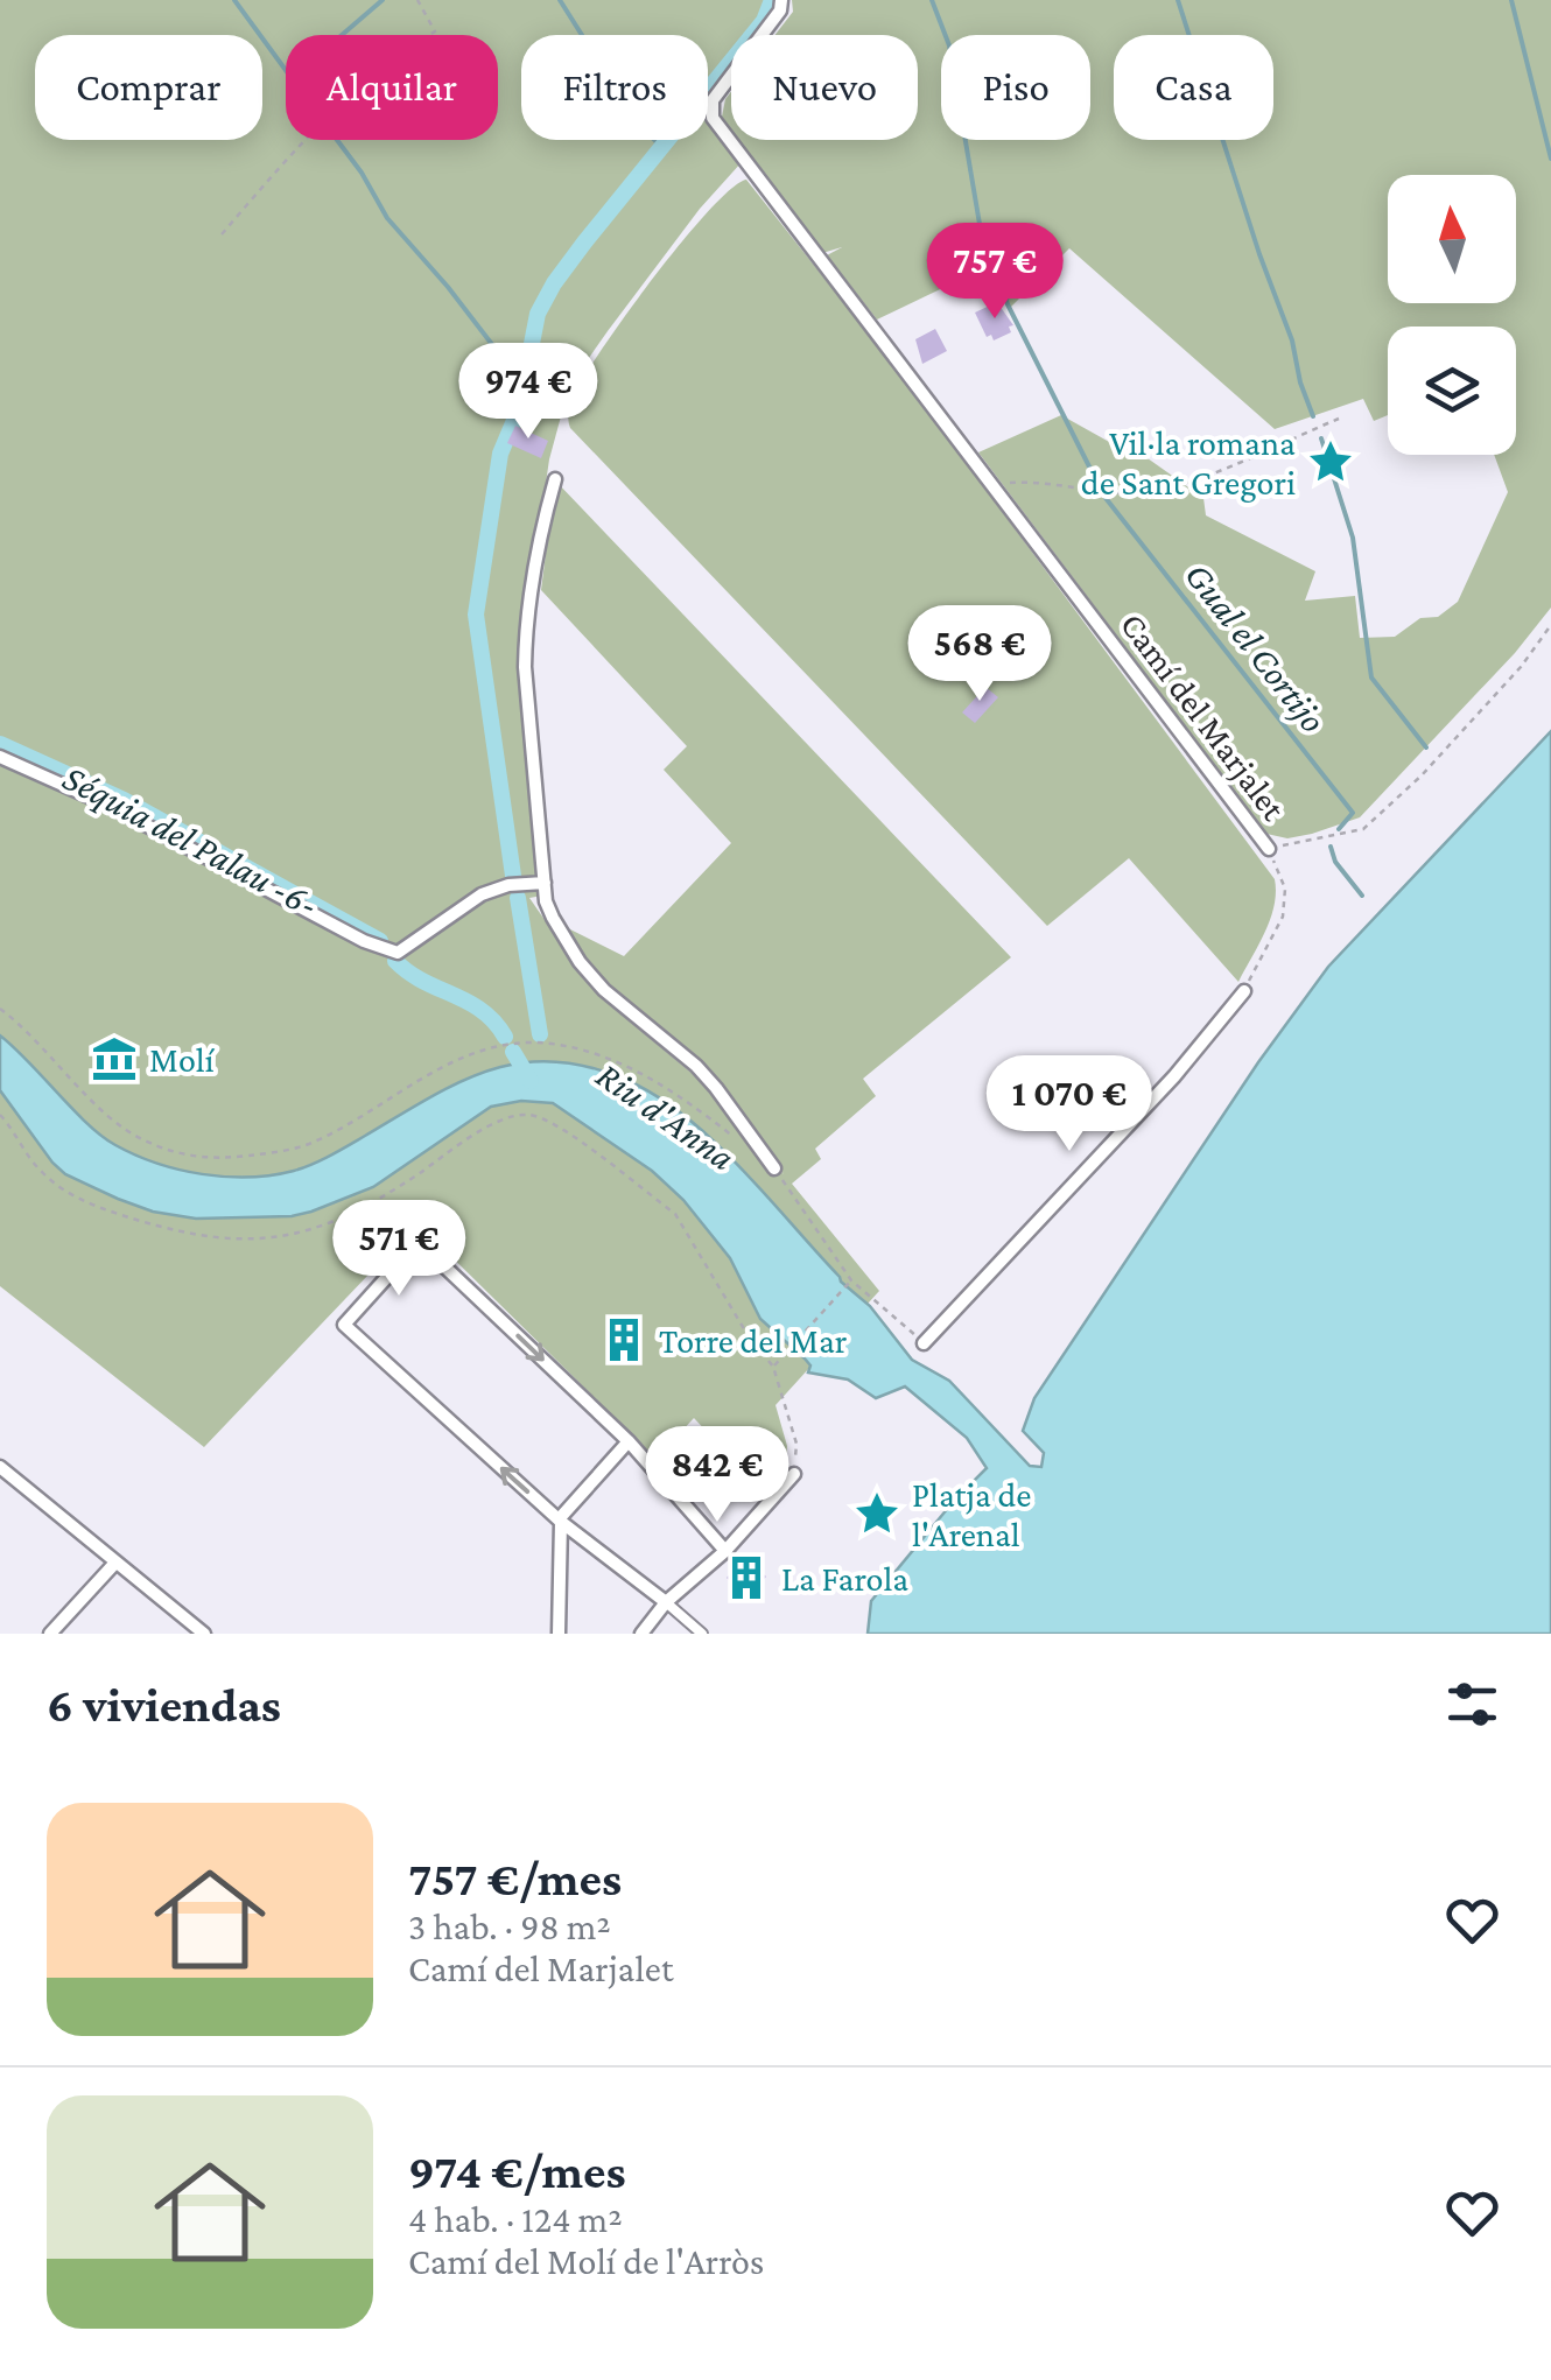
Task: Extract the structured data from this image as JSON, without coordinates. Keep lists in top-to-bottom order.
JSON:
{
  "streets": {
    "street": ["Camí del Marjalet"]
  },
  "water": ["Gual el Cortijo", "Séquia del Palau -6-", "Riu d'Anna"],
  "places": {
    "place": ["Vil·la romana de Sant Gregori", "Platja de l'Arenal"],
    "museum": ["Molí"],
    "building": ["Torre del Mar", "La Farola"]
  },
  "north": "top",
  "page": {
    "chip": [
      "Comprar",
      "Alquilar",
      "Filtros",
      "Nuevo",
      "Piso",
      "Casa"
    ],
    "price": [
      "757 €",
      "974 €",
      "568 €",
      "1 070 €",
      "571 €",
      "842 €"
    ],
    "heading": "6 viviendas",
    "list": [
      {
        "name": "757 €/mes",
        "note": "3 hab. · 98 m² · Camí del Marjalet"
      },
      {
        "name": "974 €/mes",
        "note": "4 hab. · 124 m² · Camí del Molí de l'Arròs"
      }
    ]
  }
}
